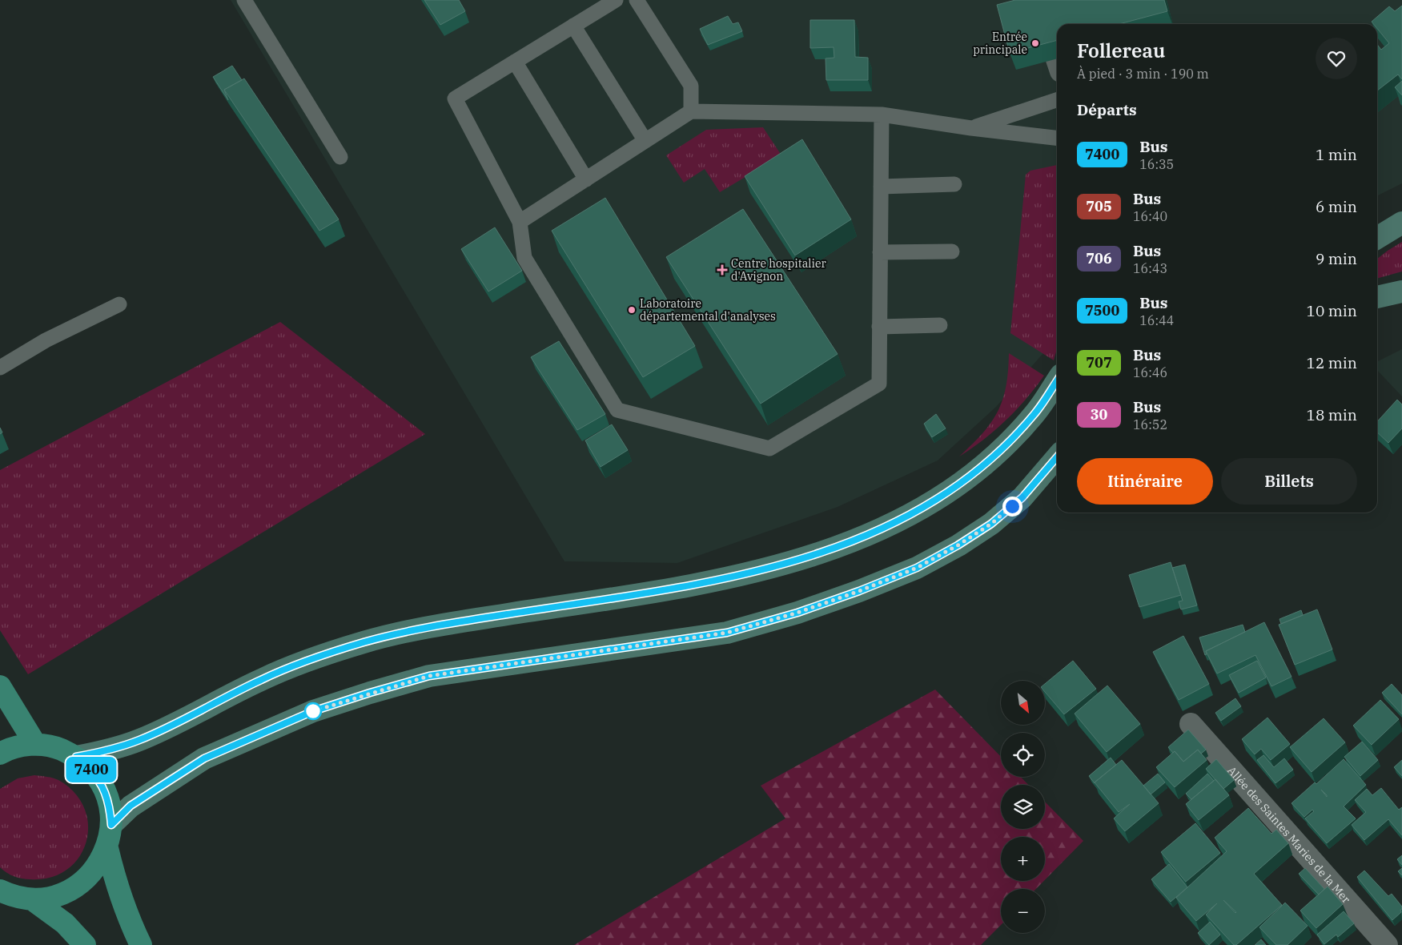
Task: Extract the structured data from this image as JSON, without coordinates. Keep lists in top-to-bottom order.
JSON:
{
  "streets": {
    "street": ["Allée des Saintes Maries de la Mer"]
  },
  "places": {
    "other": ["Entrée principale", "Laboratoire départemental d'analyses"],
    "health": ["Centre hospitalier d'Avignon"]
  },
  "lines": ["bus line 7400"],
  "north": "bottom right",
  "page": {
    "on_map": "7400",
    "heading": [
      ["Follereau", "À pied · 3 min · 190 m"],
      "Départs"
    ],
    "list": [
      {
        "mark": "7400",
        "name": "Bus",
        "note": "16:35",
        "value": "1 min"
      },
      {
        "mark": "705",
        "name": "Bus",
        "note": "16:40",
        "value": "6 min"
      },
      {
        "mark": "706",
        "name": "Bus",
        "note": "16:43",
        "value": "9 min"
      },
      {
        "mark": "7500",
        "name": "Bus",
        "note": "16:44",
        "value": "10 min"
      },
      {
        "mark": "707",
        "name": "Bus",
        "note": "16:46",
        "value": "12 min"
      },
      {
        "mark": "30",
        "name": "Bus",
        "note": "16:52",
        "value": "18 min"
      }
    ],
    "buttons": ["Itinéraire", "Billets"],
    "map_buttons": ["+", "−"]
  }
}
